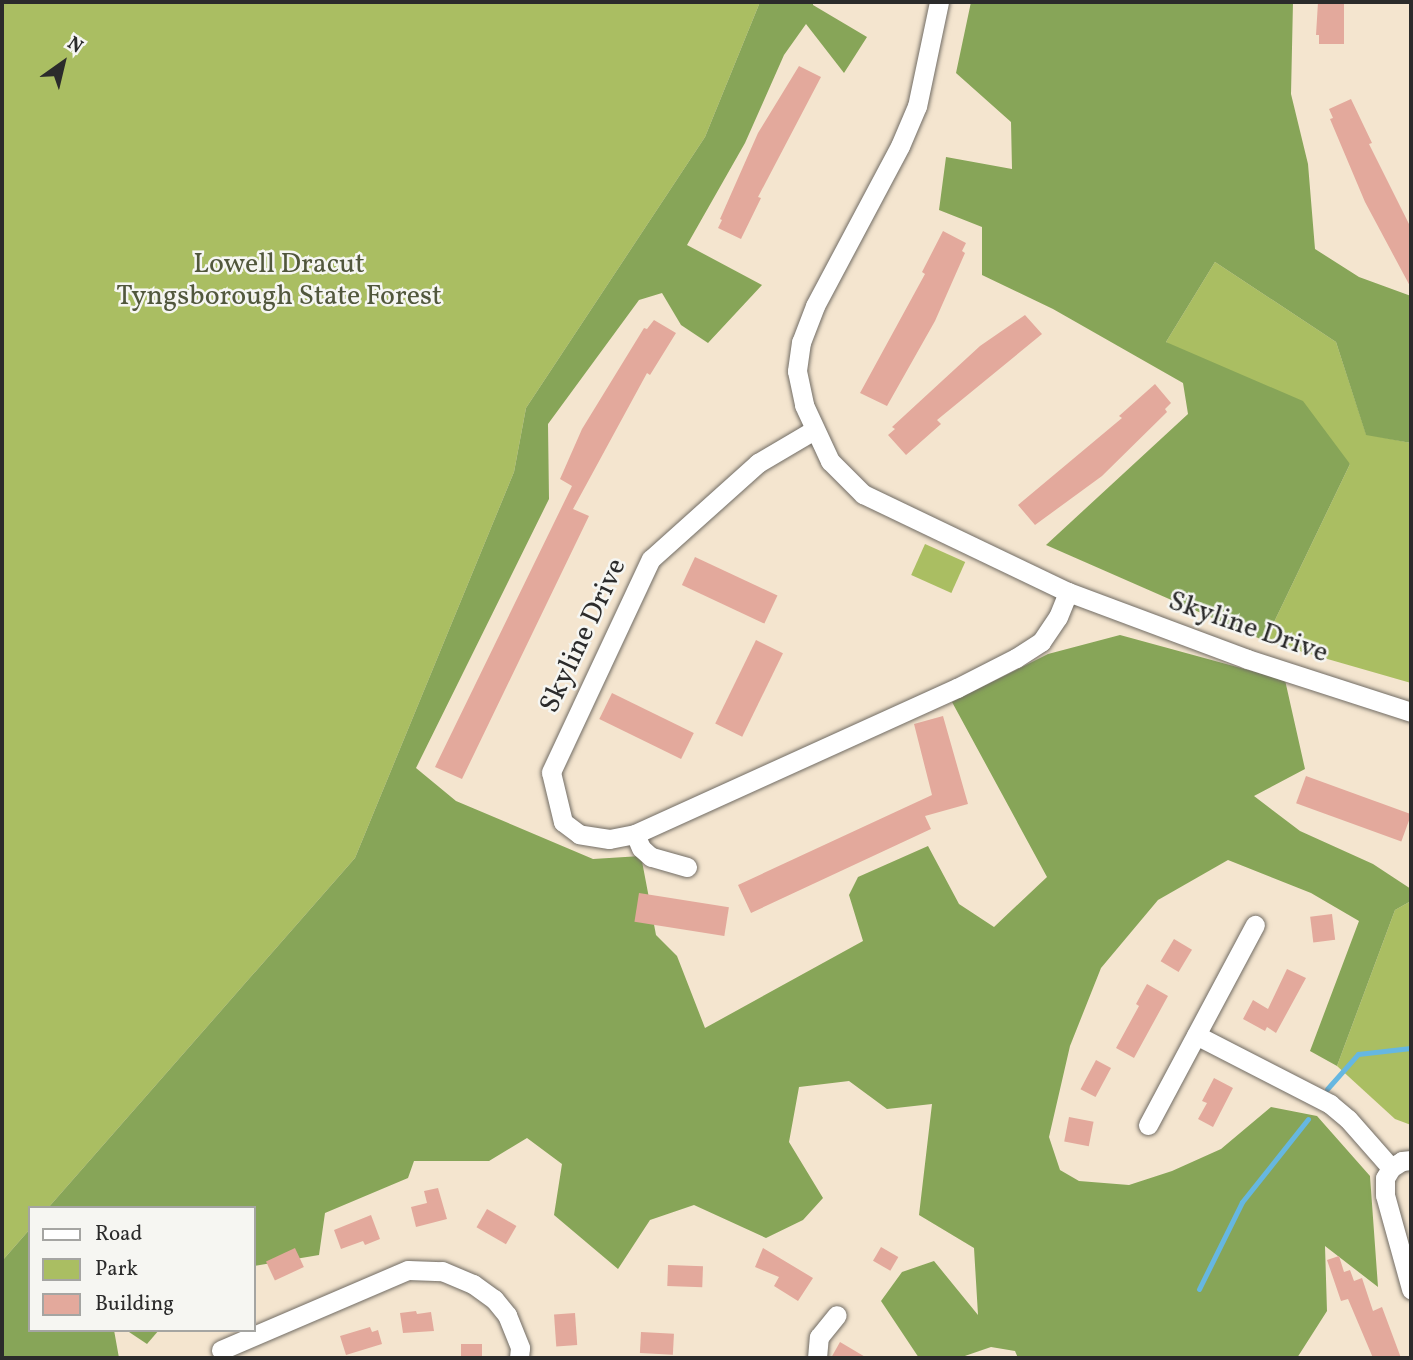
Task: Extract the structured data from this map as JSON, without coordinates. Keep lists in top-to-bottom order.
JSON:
{
  "streets": {
    "street": ["Skyline Drive"]
  },
  "parks": ["Lowell Dracut Tyngsborough State Forest"],
  "legend": ["Road", "Park", "Building"],
  "north": "top right"
}
